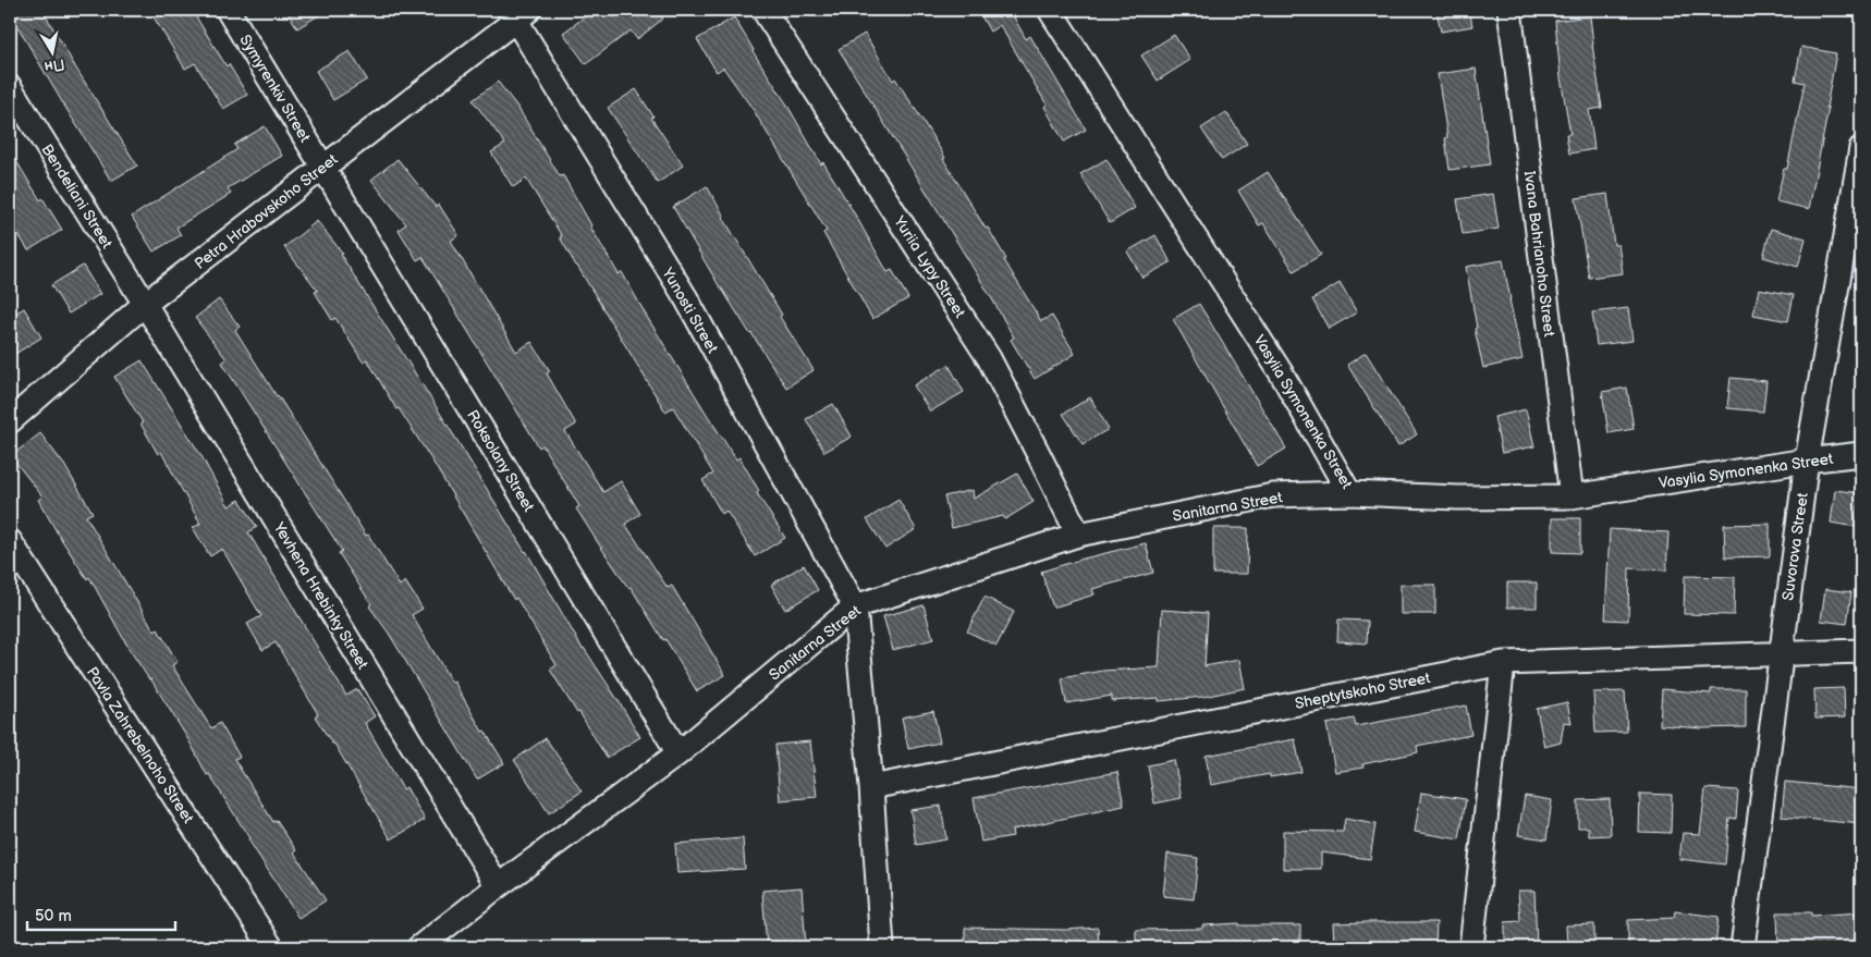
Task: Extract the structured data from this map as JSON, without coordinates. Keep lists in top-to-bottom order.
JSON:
{
  "streets": {
    "street": [
      "Symyrenkiv Street",
      "Bendeliani Street",
      "Petra Hrabovskoho Street",
      "Ivana Bahrianoho Street",
      "Yuriia Lypy Street",
      "Yunosti Street",
      "Vasylia Symonenka Street",
      "Roksolany Street",
      "Sanitarna Street",
      "Suvorova Street",
      "Yevhena Hrebinky Street",
      "Sheptytskoho Street",
      "Pavla Zahrebelnoho Street"
    ]
  },
  "crossings": [
    ["Symyrenkiv Street", "Petra Hrabovskoho Street"],
    ["Symyrenkiv Street", "Roksolany Street"],
    ["Bendeliani Street", "Petra Hrabovskoho Street"],
    ["Bendeliani Street", "Yevhena Hrebinky Street"],
    ["Petra Hrabovskoho Street", "Yunosti Street"],
    ["Petra Hrabovskoho Street", "Roksolany Street"],
    ["Petra Hrabovskoho Street", "Yevhena Hrebinky Street"],
    ["Ivana Bahrianoho Street", "Vasylia Symonenka Street"],
    ["Yuriia Lypy Street", "Sanitarna Street"],
    ["Yunosti Street", "Sanitarna Street"],
    ["Vasylia Symonenka Street", "Sanitarna Street"],
    ["Vasylia Symonenka Street", "Suvorova Street"],
    ["Roksolany Street", "Sanitarna Street"],
    ["Sanitarna Street", "Yevhena Hrebinky Street"],
    ["Suvorova Street", "Sheptytskoho Street"]
  ],
  "scale_bar": "50 m",
  "north": "bottom"
}
